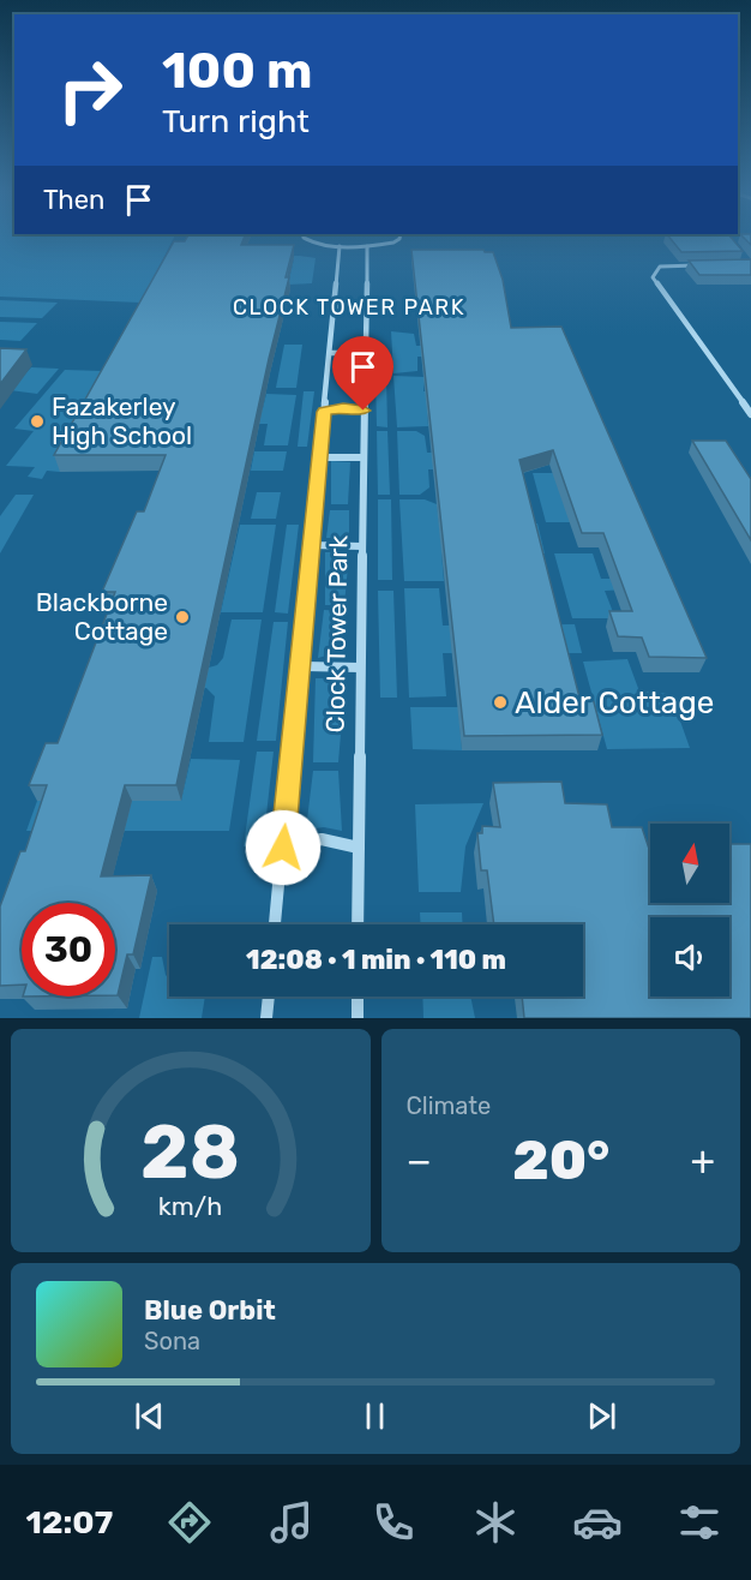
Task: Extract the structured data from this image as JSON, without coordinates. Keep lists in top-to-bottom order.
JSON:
{
  "streets": {
    "street": ["Clock Tower Park"]
  },
  "districts": ["CLOCK TOWER PARK"],
  "places": ["Fazakerley High School", "Blackborne Cottage", "Alder Cottage"],
  "north": "top",
  "page": {
    "turn": ["100 m", "Turn right"],
    "then": "Then",
    "limit": "30",
    "trip": "12:08 · 1 min · 110 m",
    "tile": "Climate",
    "heat": ["−", "20°", "+"],
    "song": ["Blue Orbit", "Sona"],
    "tabs": "12:07",
    "gauge": ["28", "km/h"]
  }
}
